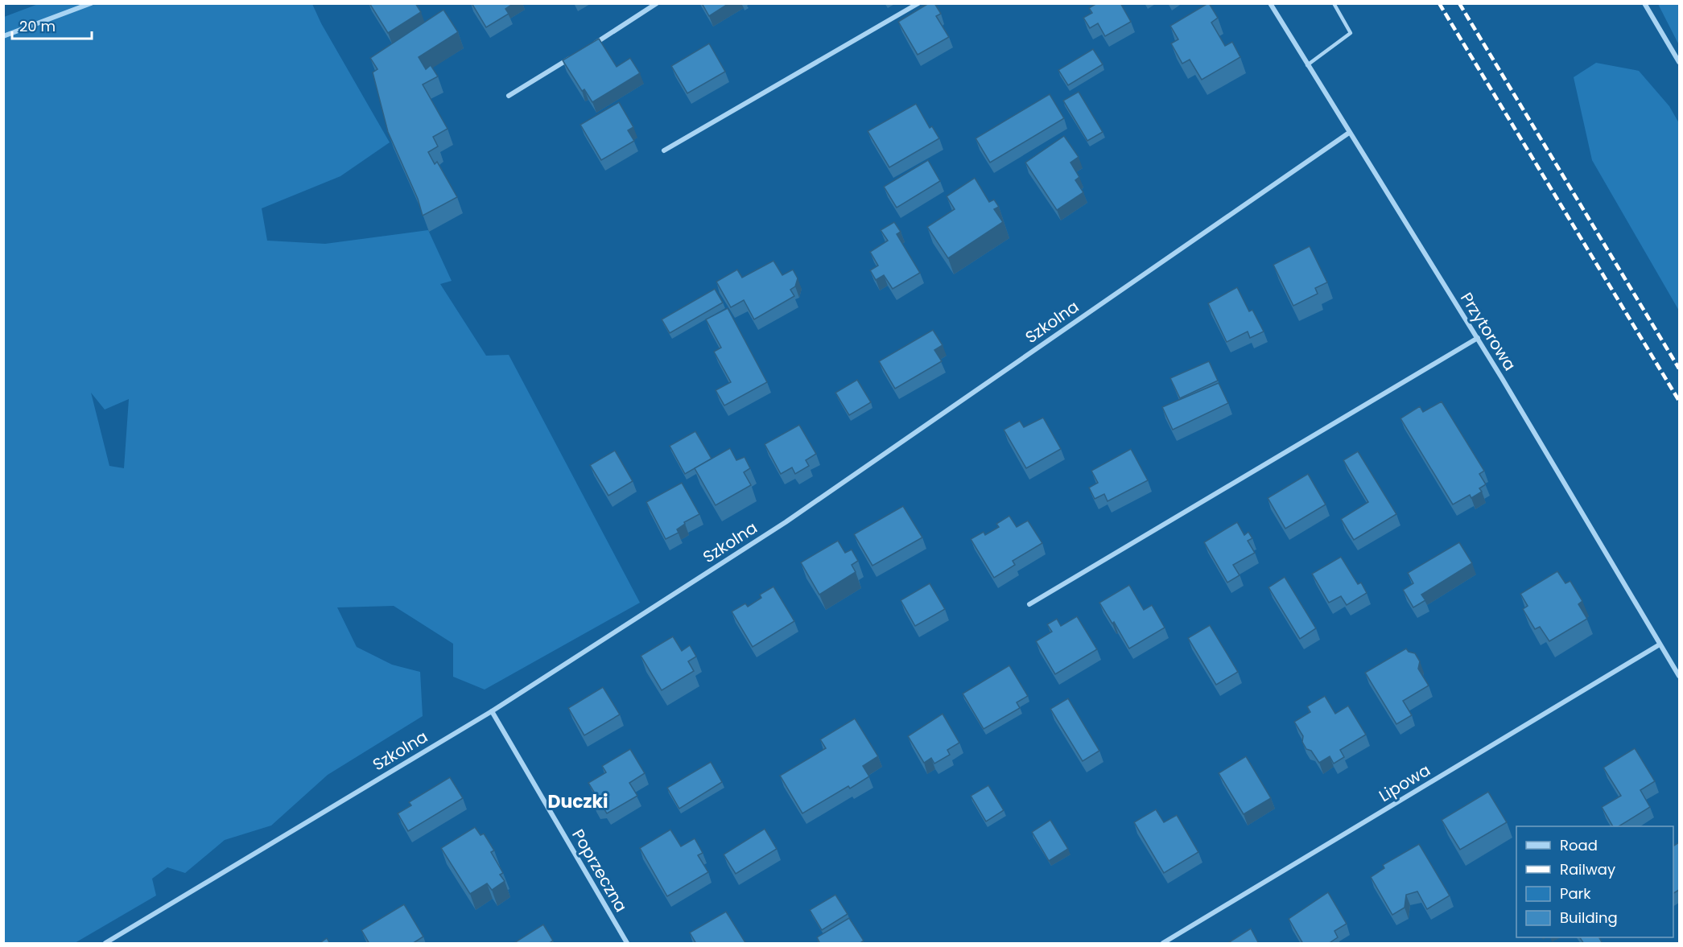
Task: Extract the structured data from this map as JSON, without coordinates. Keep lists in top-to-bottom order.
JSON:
{
  "streets": {
    "street": [
      "Szkolna",
      "Przytorowa",
      "Lipowa",
      "Poprzeczna"
    ]
  },
  "crossings": [
    ["Szkolna", "Przytorowa"],
    ["Szkolna", "Poprzeczna"],
    ["Przytorowa", "Lipowa"]
  ],
  "districts": ["Duczki"],
  "legend": [
    "Road",
    "Railway",
    "Park",
    "Building"
  ],
  "scale_bar": "20 m"
}
